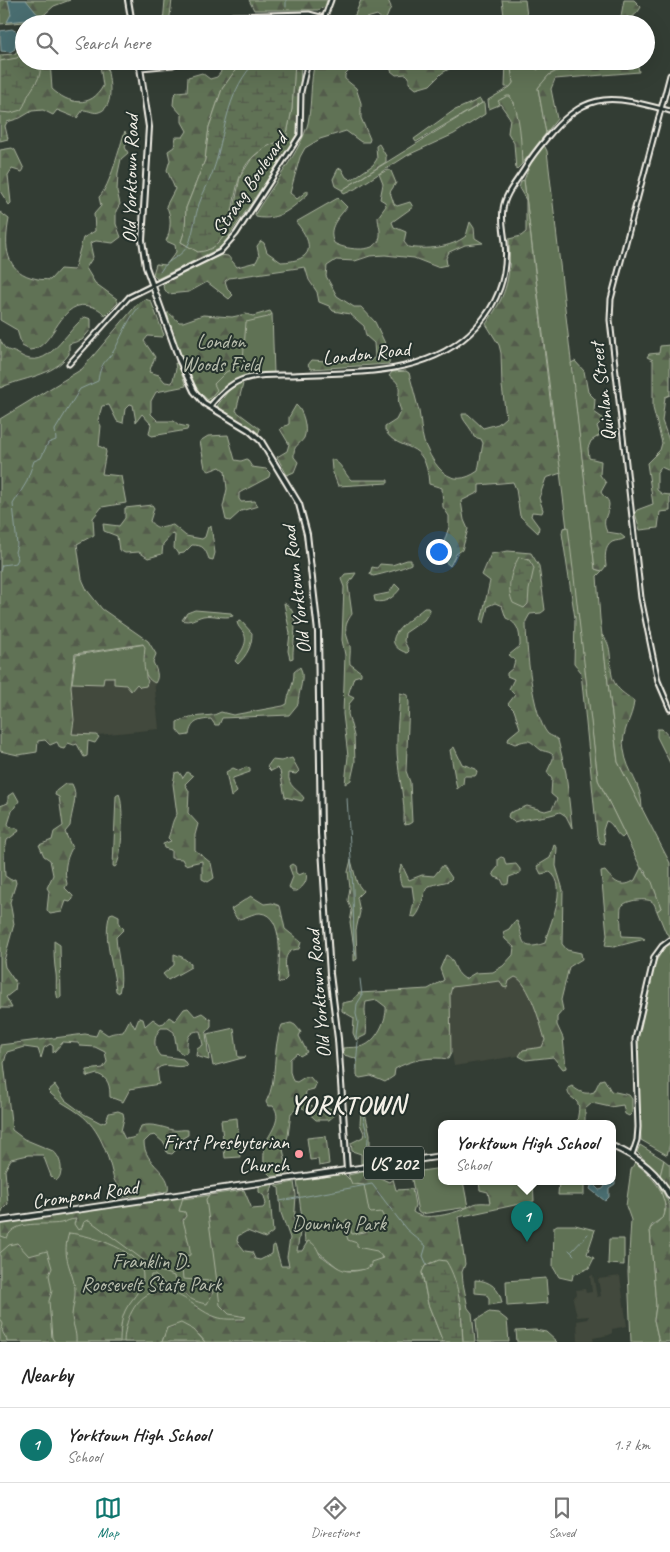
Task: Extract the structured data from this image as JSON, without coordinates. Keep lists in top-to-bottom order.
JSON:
{
  "streets": {
    "highway": ["US 202", "Crompond Road"],
    "main road": ["Old Yorktown Road"],
    "street": ["Strang Boulevard", "London Road", "Quinlan Street"]
  },
  "crossings": [
    ["Old Yorktown Road", "Strang Boulevard"],
    ["Old Yorktown Road", "London Road"],
    ["Old Yorktown Road", "Crompond Road"],
    ["London Road", "Quinlan Street"]
  ],
  "districts": ["YORKTOWN"],
  "parks": ["London Woods Field", "Downing Park", "Franklin D. Roosevelt State Park"],
  "places": ["First Presbyterian Church"],
  "page": {
    "search": "Search here",
    "popup": ["Yorktown High School", "School"],
    "pins": "1",
    "heading": "Nearby",
    "list": [
      {
        "mark": "1",
        "name": "Yorktown High School",
        "note": "School",
        "value": "1.7 km"
      }
    ],
    "nav": ["Map", "Directions", "Saved"]
  }
}
